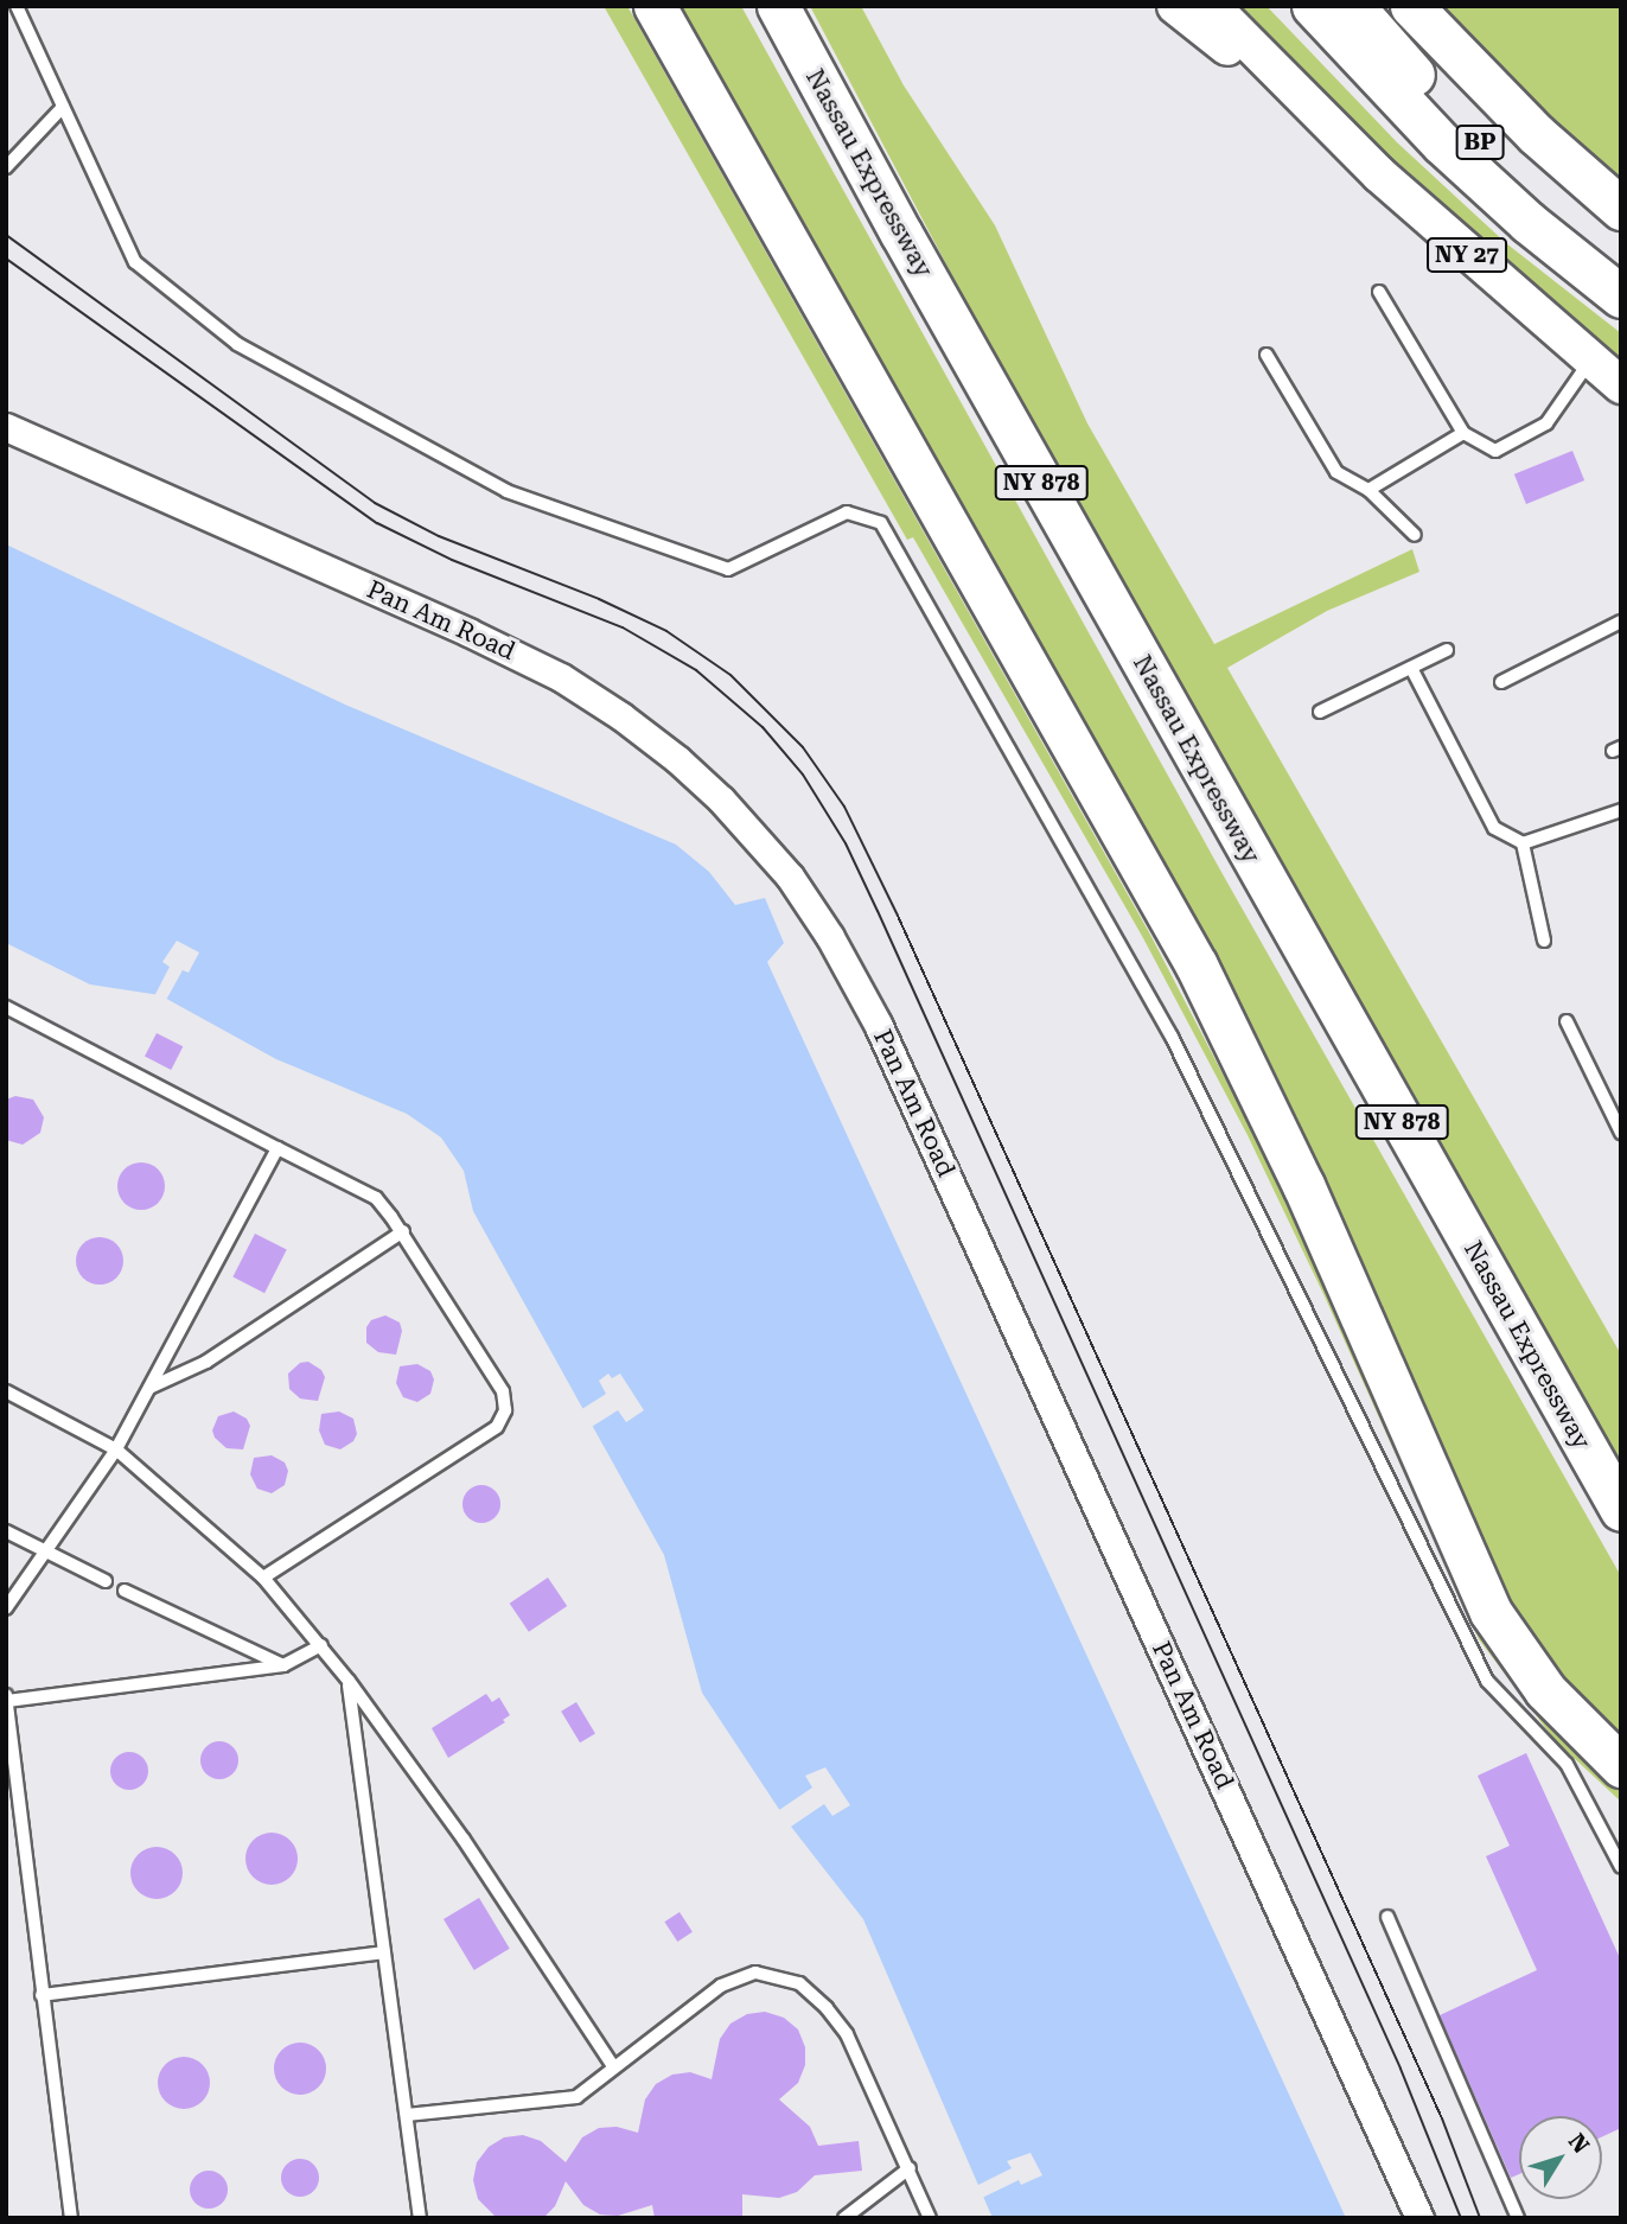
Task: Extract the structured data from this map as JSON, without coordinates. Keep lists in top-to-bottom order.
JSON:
{
  "streets": {
    "highway": ["BP", "Nassau Expressway", "NY 878"],
    "main road": ["NY 27"],
    "street": ["Pan Am Road"]
  },
  "north": "top right"
}
